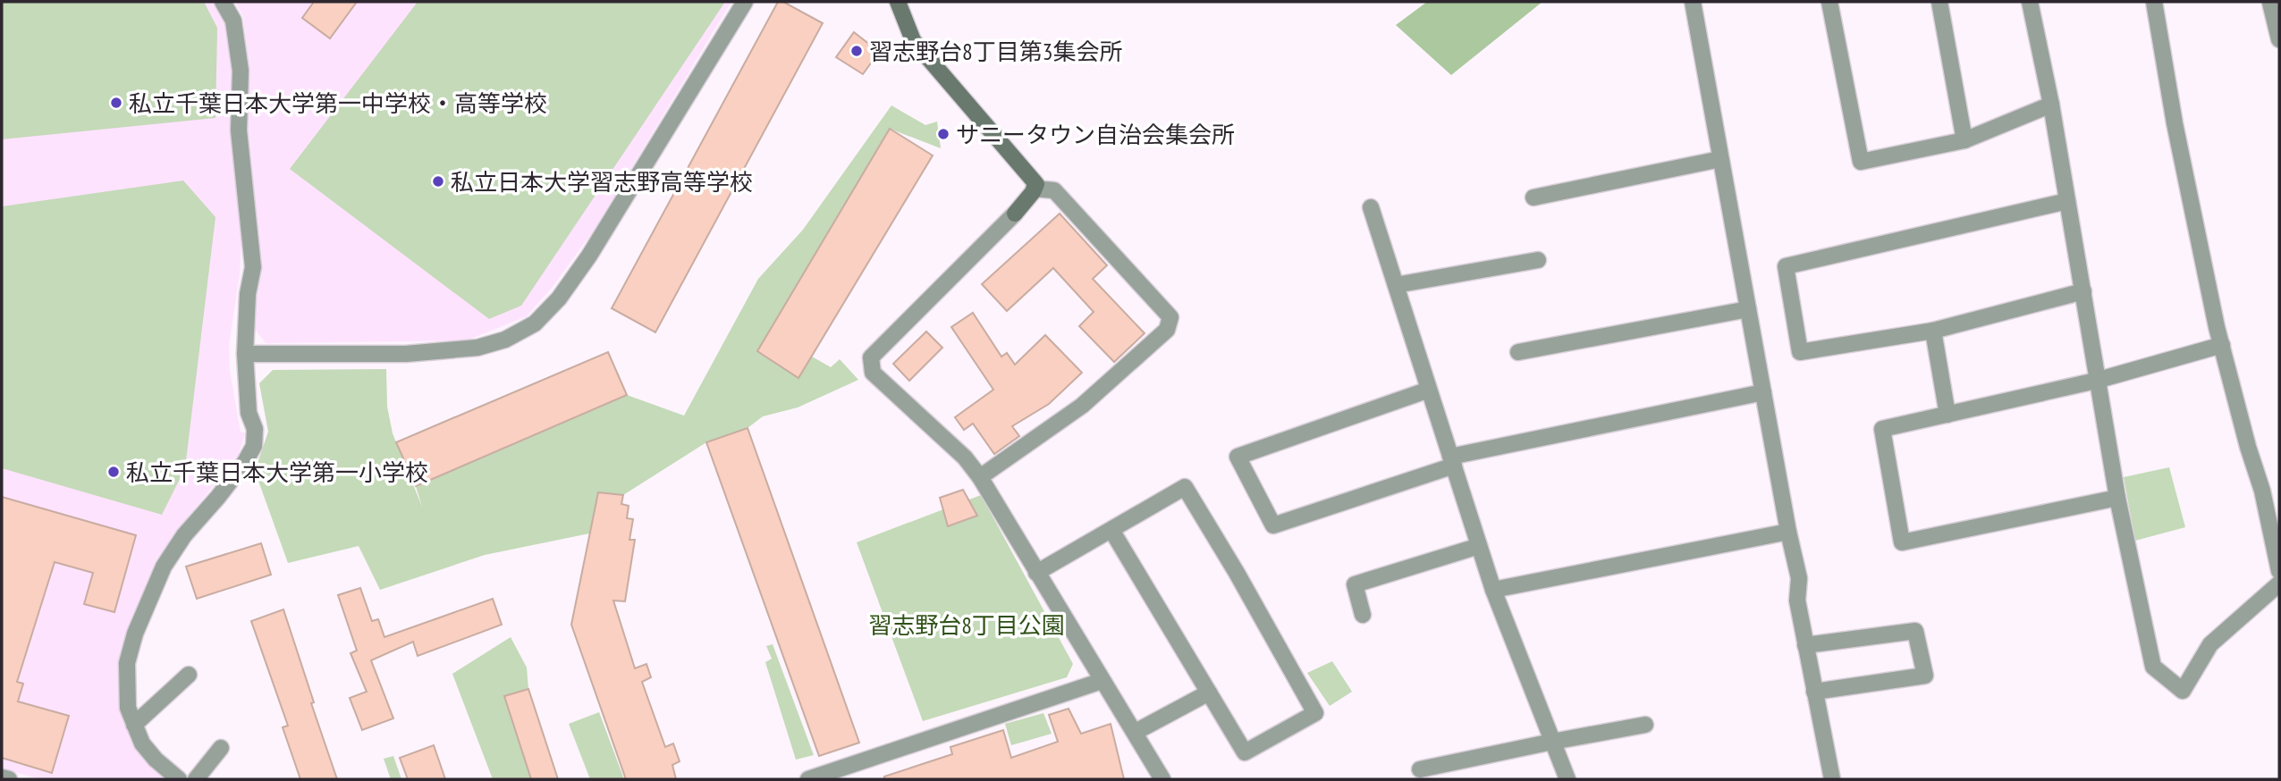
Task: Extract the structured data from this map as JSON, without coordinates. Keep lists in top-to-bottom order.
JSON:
{
  "parks": ["習志野台8丁目公園"],
  "places": [
    "習志野台8丁目第3集会所",
    "私立千葉日本大学第一中学校・高等学校",
    "サニータウン自治会集会所",
    "私立日本大学習志野高等学校",
    "私立千葉日本大学第一小学校"
  ]
}
